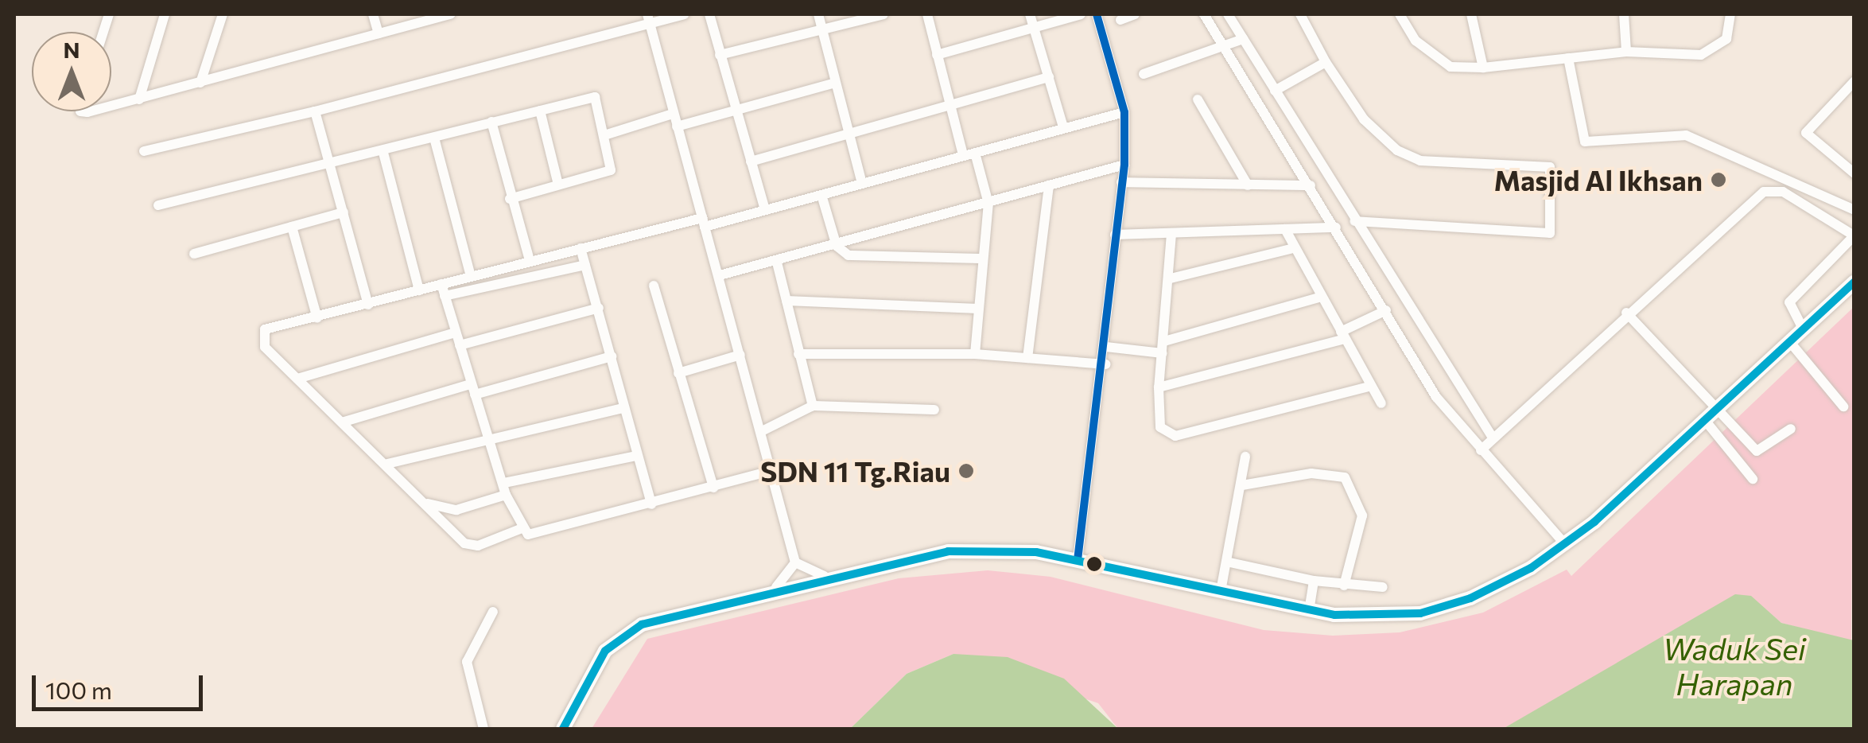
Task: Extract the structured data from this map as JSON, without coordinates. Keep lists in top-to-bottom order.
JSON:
{
  "water": ["Waduk Sei Harapan"],
  "places": ["Masjid Al Ikhsan", "SDN 11 Tg.Riau"],
  "scale_bar": "100 m",
  "north": "top"
}
